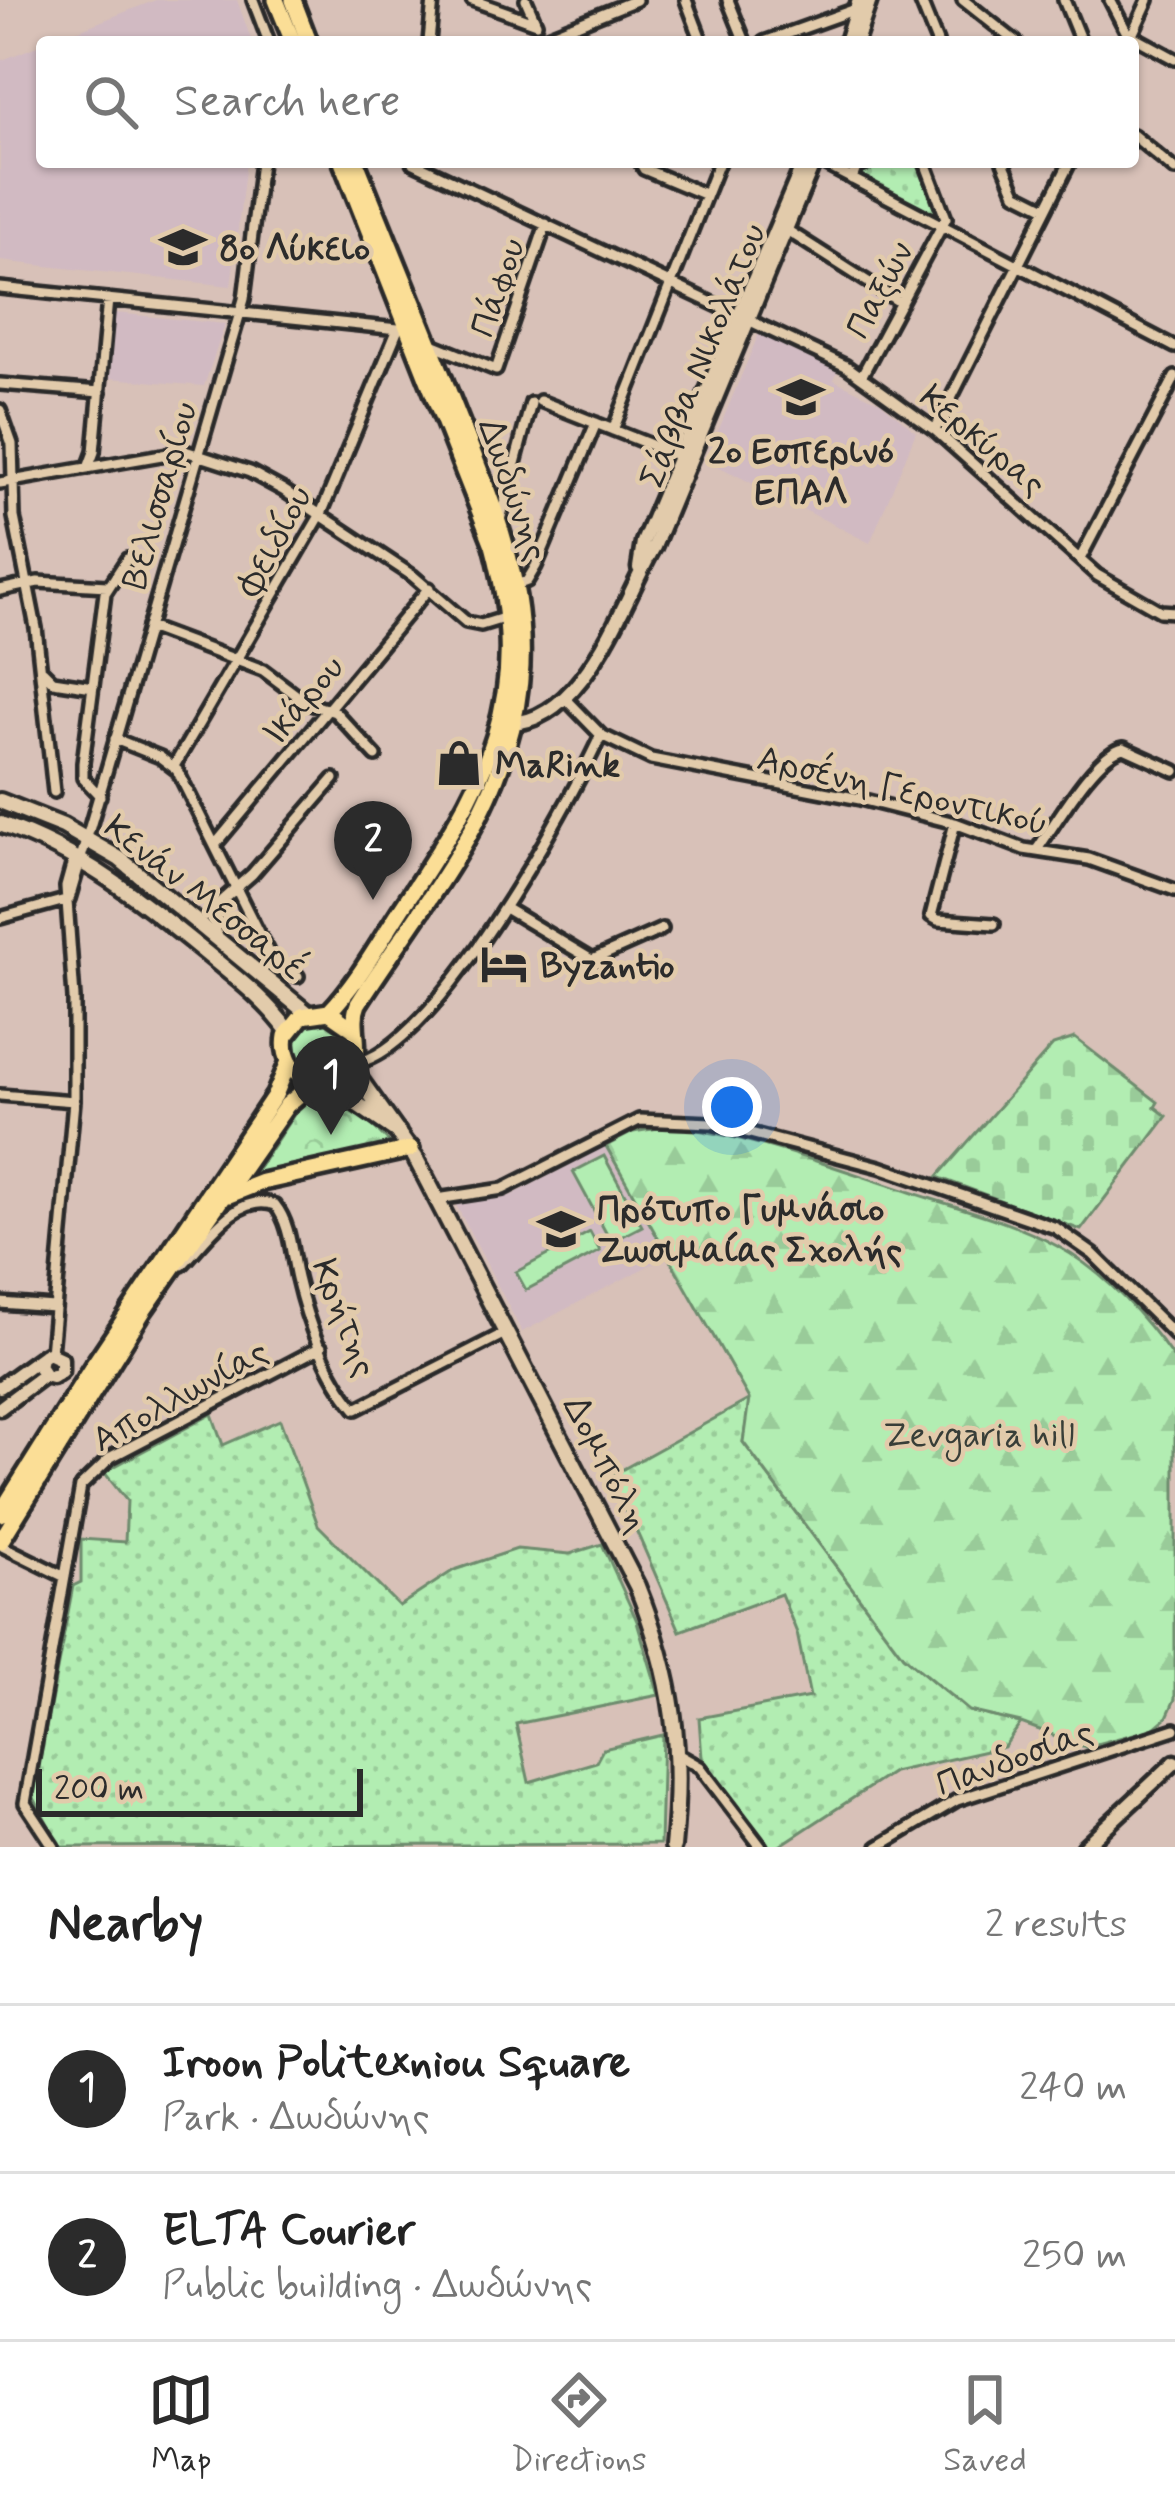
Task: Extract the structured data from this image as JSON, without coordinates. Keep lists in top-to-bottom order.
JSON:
{
  "streets": {
    "main road": ["Δωδώνης", "Κενάν Μεσσαρέ", "Δομπόλη"],
    "street": [
      "Πάφου",
      "Παξών",
      "Σάββα Νικολάτου",
      "Κερκύρας",
      "Βελισσαρίου",
      "Φειδίου",
      "Ικάρου",
      "Αρσένη Γεροντικού",
      "Κρήτης",
      "Απολλωνίας",
      "Πανδοσίας"
    ]
  },
  "crossings": [
    ["Πάφου", "Κερκύρας"],
    ["Πάφου", "Δωδώνης"],
    ["Παξών", "Κερκύρας"],
    ["Σάββα Νικολάτου", "Κερκύρας"],
    ["Σάββα Νικολάτου", "Δωδώνης"],
    ["Σάββα Νικολάτου", "Αρσένη Γεροντικού"],
    ["Δωδώνης", "Φειδίου"],
    ["Δωδώνης", "Κενάν Μεσσαρέ"],
    ["Δωδώνης", "Δομπόλη"],
    ["Βελισσαρίου", "Κενάν Μεσσαρέ"],
    ["Κενάν Μεσσαρέ", "Δομπόλη"],
    ["Κρήτης", "Απολλωνίας"],
    ["Κρήτης", "Δομπόλη"]
  ],
  "parks": ["Zevgaria hill"],
  "places": {
    "school or university": ["8ο Λύκειο", "2ο Εσπερινό ΕΠΑΛ", "Πρότυπο Γυμνάσιο Ζωσιμαίας Σχολής"],
    "shop": ["MaRink"],
    "hotel": ["Byzantio"]
  },
  "scale_bar": "200 m",
  "page": {
    "search": "Search here",
    "pins": ["2", "1"],
    "scale": "200 m",
    "heading": ["Nearby", "2 results"],
    "list": [
      {
        "mark": "1",
        "name": "Iroon Politexniou Square",
        "note": "Park · Δωδώνης",
        "value": "240 m"
      },
      {
        "mark": "2",
        "name": "ELTA Courier",
        "note": "Public building · Δωδώνης",
        "value": "250 m"
      }
    ],
    "nav": ["Map", "Directions", "Saved"]
  }
}
